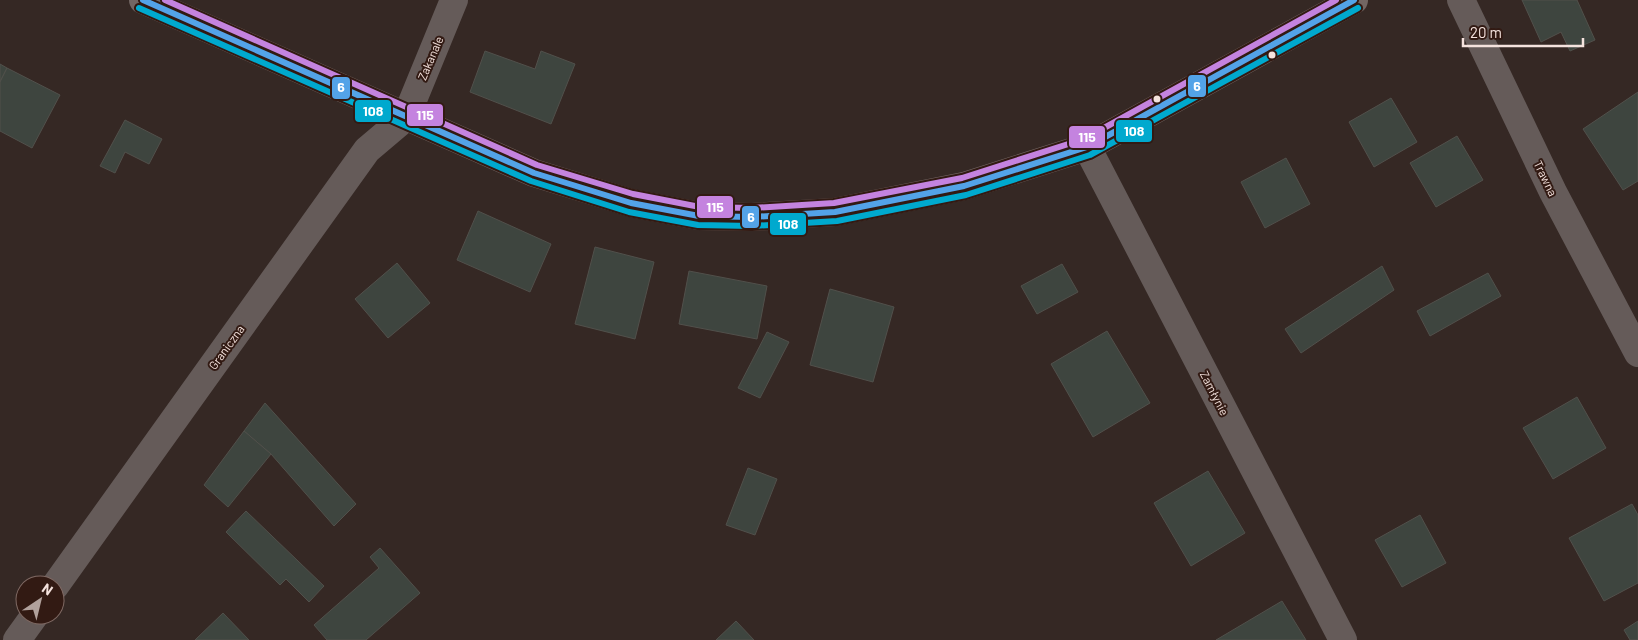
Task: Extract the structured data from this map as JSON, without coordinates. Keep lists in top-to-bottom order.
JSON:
{
  "streets": {
    "street": [
      "Zakanale",
      "Trawna",
      "Graniczna",
      "Zamłynie"
    ]
  },
  "crossings": [
    ["Zakanale", "Graniczna"]
  ],
  "lines": ["transit line 6", "transit line 115", "transit line 108"],
  "scale_bar": "20 m",
  "north": "top right"
}
